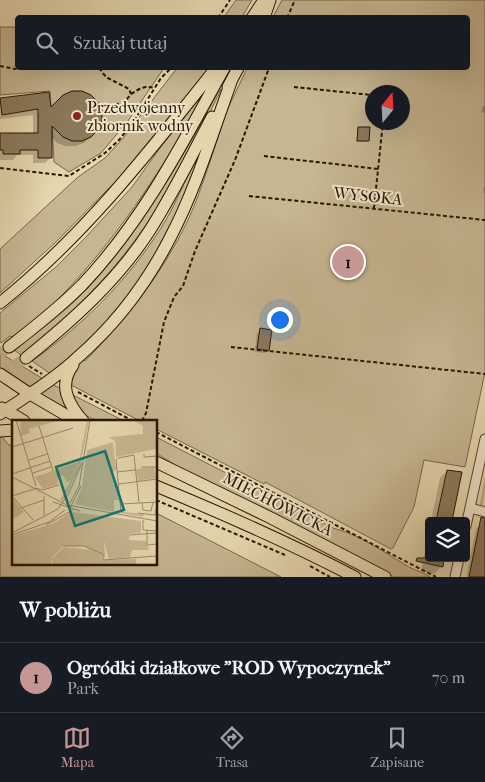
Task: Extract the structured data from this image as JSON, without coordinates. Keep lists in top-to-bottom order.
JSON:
{
  "streets": {
    "main road": ["MIECHOWICKA"],
    "path": ["WYSOKA"]
  },
  "places": ["Przedwojenny zbiornik wodny"],
  "north": "top",
  "page": {
    "search": "Szukaj tutaj",
    "pins": "1",
    "heading": "W pobliżu",
    "list": [
      {
        "mark": "1",
        "name": "Ogródki działkowe \"ROD Wypoczynek\"",
        "note": "Park",
        "value": "70 m"
      }
    ],
    "nav": ["Mapa", "Trasa", "Zapisane"]
  }
}
